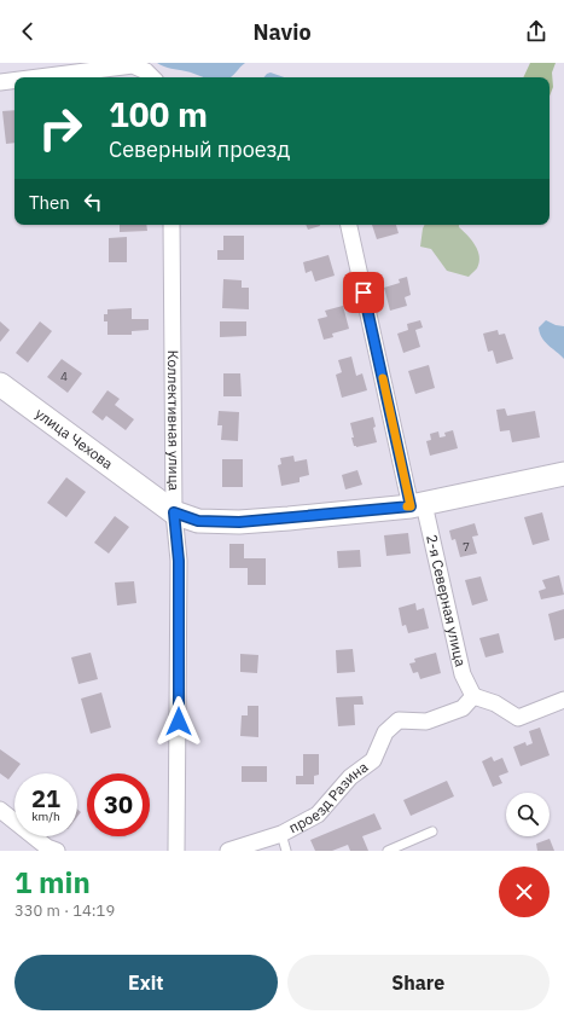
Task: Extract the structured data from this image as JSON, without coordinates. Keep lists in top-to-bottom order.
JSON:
{
  "streets": {
    "street": [
      "Коллективная улица",
      "улица Чехова",
      "2-я Северная улица",
      "проезд Разина"
    ]
  },
  "crossings": [
    ["Коллективная улица", "улица Чехова"],
    ["улица Чехова", "2-я Северная улица"],
    ["2-я Северная улица", "проезд Разина"]
  ],
  "house_numbers": ["4", "7"],
  "page": {
    "header": "Navio",
    "turn": ["100 m", "Северный проезд"],
    "then": "Then",
    "speed": "21 km/h",
    "limit": "30",
    "heading": ["1 min", "330 m · 14:19"],
    "buttons": ["Exit", "Share"]
  }
}
